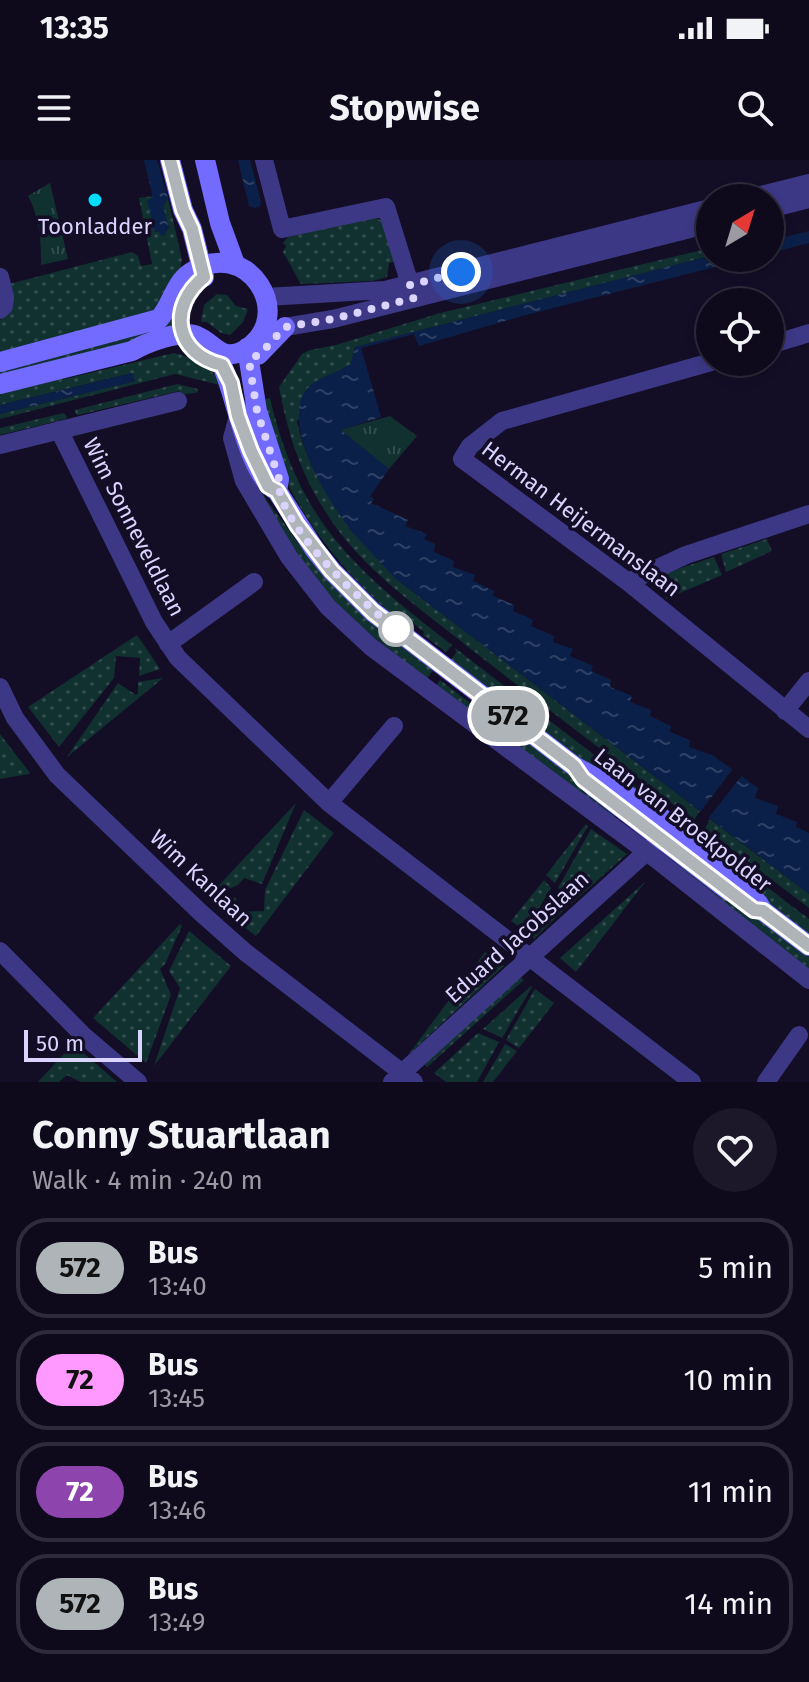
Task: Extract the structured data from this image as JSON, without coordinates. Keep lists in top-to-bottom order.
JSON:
{
  "streets": {
    "main road": ["Laan van Broekpolder"],
    "street": [
      "Herman Heijermanslaan",
      "Wim Sonneveldlaan",
      "Wim Kanlaan",
      "Eduard Jacobslaan"
    ]
  },
  "crossings": [
    ["Wim Sonneveldlaan", "Eduard Jacobslaan"],
    ["Laan van Broekpolder", "Eduard Jacobslaan"],
    ["Wim Kanlaan", "Eduard Jacobslaan"]
  ],
  "places": ["Toonladder"],
  "lines": ["bus line 572"],
  "scale_bar": "50 m",
  "north": "top right",
  "page": {
    "status": "13:35",
    "header": "Stopwise",
    "on_map": "572",
    "scale": "50 m",
    "heading": ["Conny Stuartlaan", "Walk · 4 min · 240 m"],
    "list": [
      {
        "mark": "572",
        "name": "Bus",
        "note": "13:40",
        "value": "5 min"
      },
      {
        "mark": "72",
        "name": "Bus",
        "note": "13:45",
        "value": "10 min"
      },
      {
        "mark": "72",
        "name": "Bus",
        "note": "13:46",
        "value": "11 min"
      },
      {
        "mark": "572",
        "name": "Bus",
        "note": "13:49",
        "value": "14 min"
      }
    ]
  }
}
